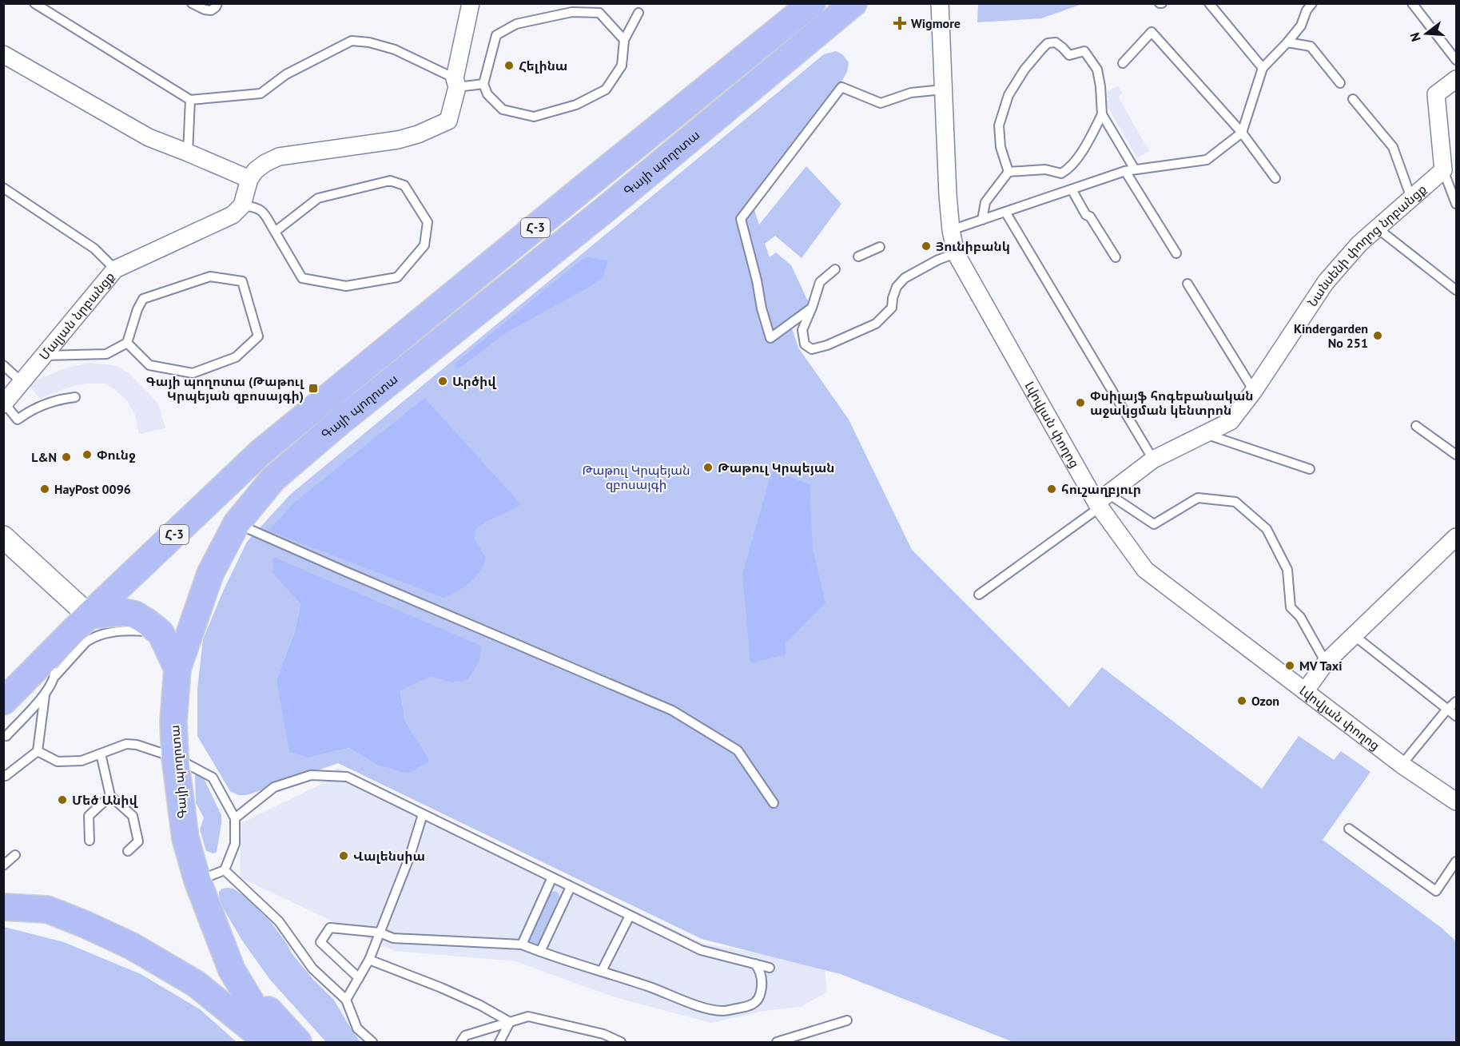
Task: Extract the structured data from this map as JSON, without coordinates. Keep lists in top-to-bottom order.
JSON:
{
  "streets": {
    "main road": ["Գայի պողոտա", "Հ-3"],
    "street": ["Նանսենի փողոց նրբանցք", "Մալյան նրբանցք", "Լվովյան փողոց"]
  },
  "crossings": [
    ["Նանսենի փողոց նրբանցք", "Լվովյան փողոց"]
  ],
  "parks": ["Թաթուլ Կրպեյան զբոսայգի"],
  "places": {
    "health": ["Wigmore"],
    "other": [
      "Հելինա",
      "Յունիբանկ",
      "Kindergarden No 251",
      "Արծիվ",
      "Փսիլայֆ հոգեբանական աջակցման կենտրոն",
      "Փունջ",
      "L&N",
      "Թաթուլ Կրպեյան",
      "HayPost 0096",
      "հուշաղբյուր",
      "MV Taxi",
      "Ozon",
      "Մեծ Անիվ",
      "Վալենսիա"
    ],
    "transit": ["Գայի պողոտա (Թաթուլ Կրպեյան զբոսայգի)"]
  },
  "north": "left"
}
